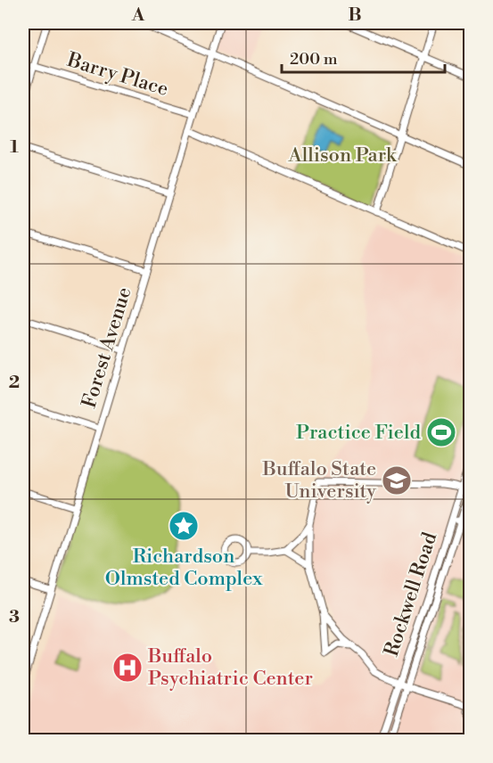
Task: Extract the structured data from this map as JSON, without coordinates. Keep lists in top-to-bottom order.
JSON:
{
  "streets": {
    "street": ["Barry Place", "Forest Avenue", "Rockwell Road"]
  },
  "crossings": [
    ["Barry Place", "Forest Avenue"]
  ],
  "parks": ["Allison Park"],
  "places": {
    "sports": ["Practice Field"],
    "school or university": ["Buffalo State University"],
    "place": ["Richardson Olmsted Complex"],
    "hospital": ["Buffalo Psychiatric Center"]
  },
  "scale_bar": "200 m",
  "grid": {
    "columns": ["A", "B"],
    "rows": ["1", "2", "3"]
  }
}
